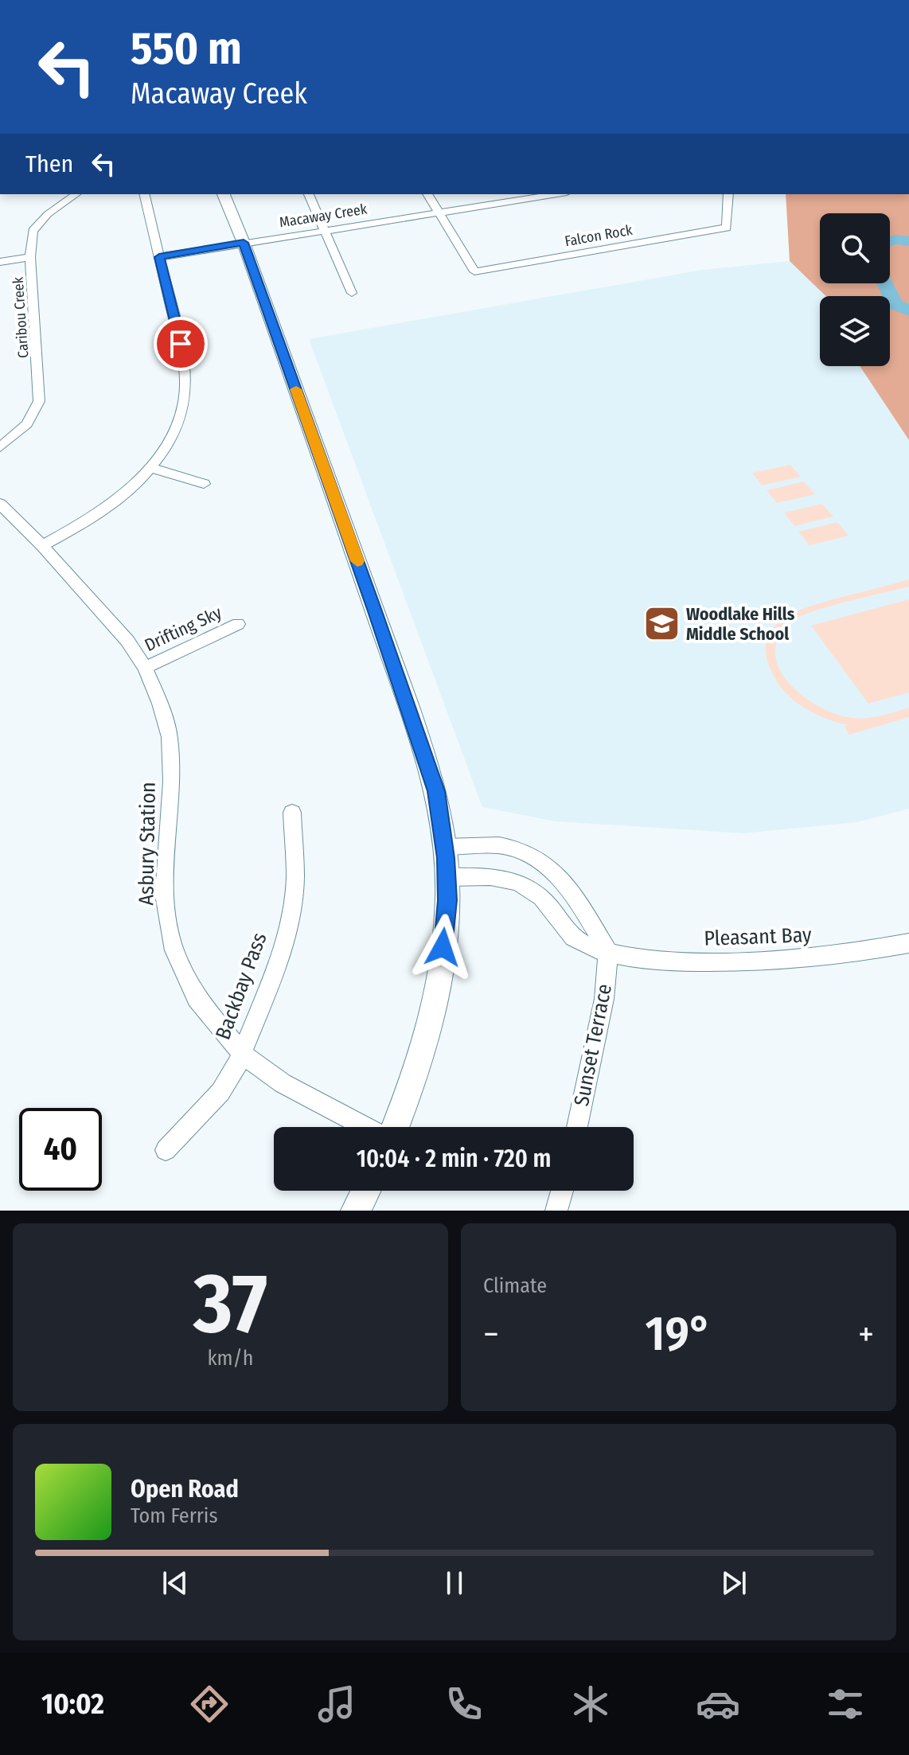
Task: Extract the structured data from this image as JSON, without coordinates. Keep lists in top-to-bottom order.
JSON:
{
  "streets": {
    "street": [
      "Macaway Creek",
      "Falcon Rock",
      "Caribou Creek",
      "Drifting Sky",
      "Asbury Station",
      "Pleasant Bay",
      "Backbay Pass",
      "Sunset Terrace"
    ]
  },
  "crossings": [
    ["Macaway Creek", "Falcon Rock"],
    ["Drifting Sky", "Asbury Station"],
    ["Asbury Station", "Backbay Pass"],
    ["Pleasant Bay", "Sunset Terrace"]
  ],
  "places": {
    "school or university": ["Woodlake Hills Middle School"]
  },
  "page": {
    "turn": ["550 m", "Macaway Creek"],
    "then": "Then",
    "limit": "40",
    "trip": "10:04 · 2 min · 720 m",
    "tile": [
      ["37", "km/h"],
      "Climate"
    ],
    "heat": ["−", "19°", "+"],
    "song": ["Open Road", "Tom Ferris"],
    "tabs": "10:02"
  }
}
